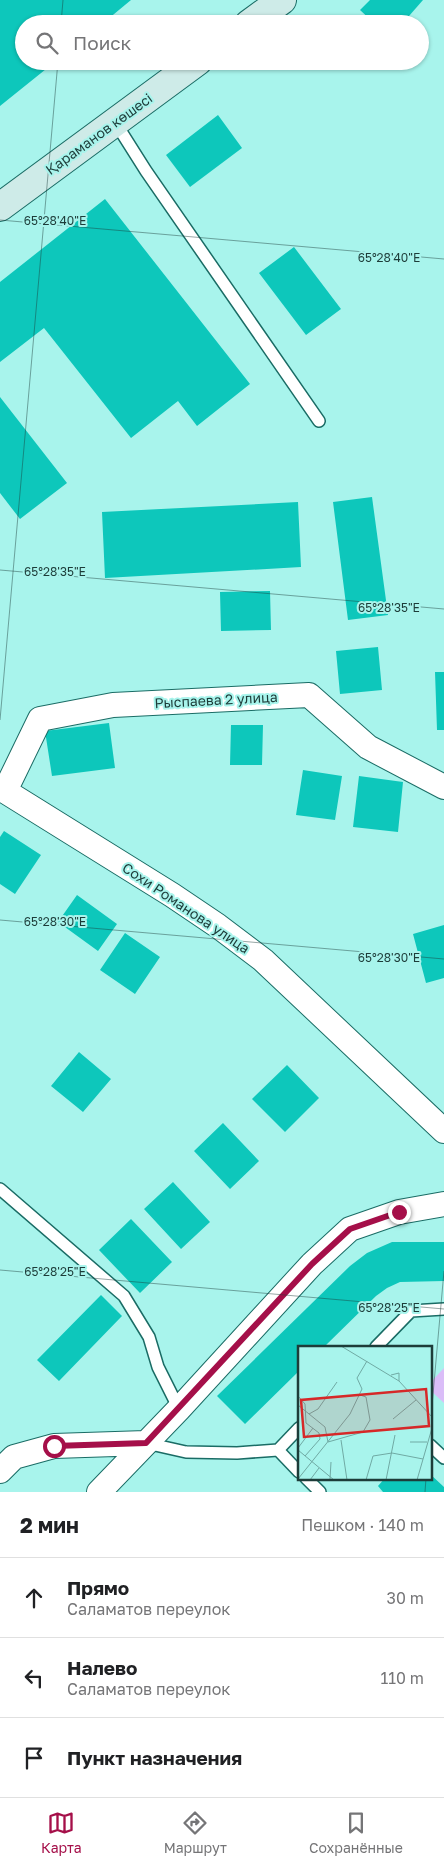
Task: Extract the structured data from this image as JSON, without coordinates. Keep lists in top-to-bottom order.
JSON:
{
  "streets": {
    "main road": ["Қараманов көшесі"],
    "street": ["Рыспаева 2 улица", "Сохи Романова улица"]
  },
  "crossings": [
    ["Рыспаева 2 улица", "Сохи Романова улица"]
  ],
  "page": {
    "search": "Поиск",
    "heading": ["2 мин", "Пешком · 140 m"],
    "list": [
      ["Прямо", "Саламатов переулок", "30 m"],
      ["Налево", "Саламатов переулок", "110 m"],
      "Пункт назначения"
    ],
    "nav": ["Карта", "Маршрут", "Сохранённые"]
  },
  "coordinates": [
    "65°28'40\"E",
    "65°28'35\"E",
    "65°28'30\"E",
    "65°28'25\"E"
  ]
}
